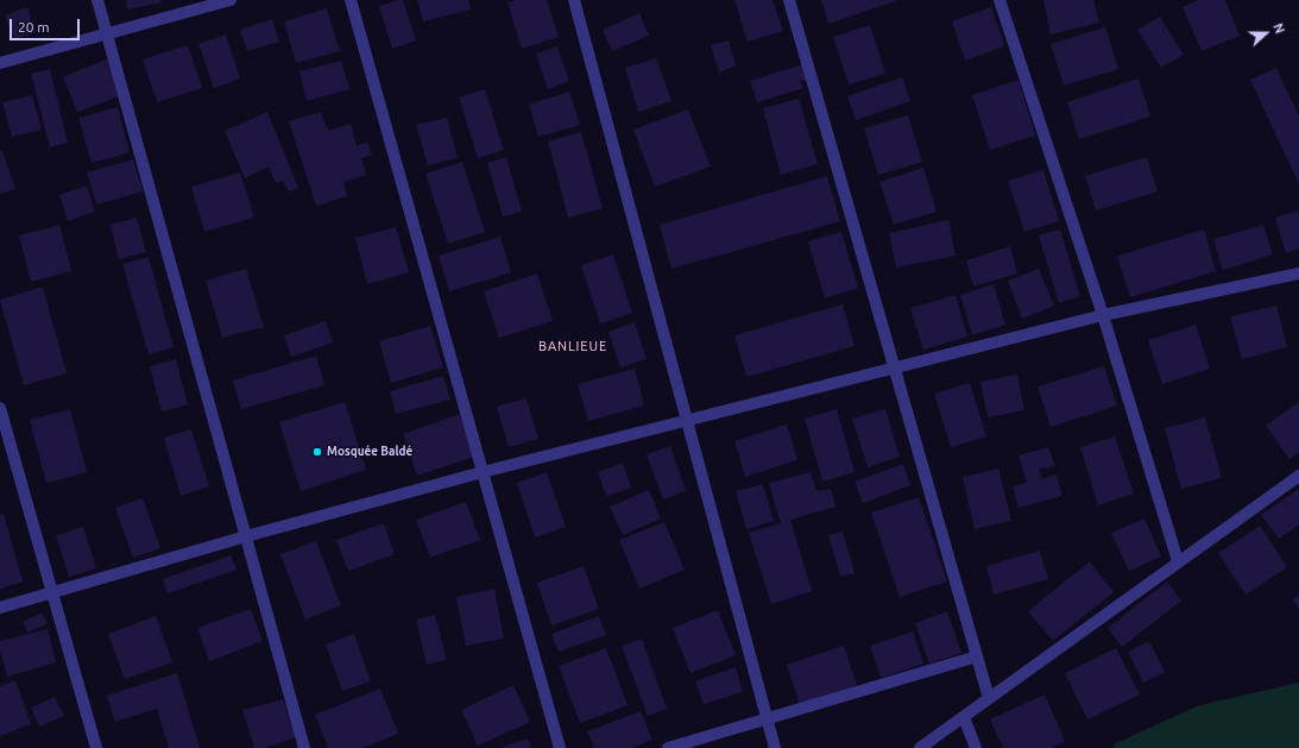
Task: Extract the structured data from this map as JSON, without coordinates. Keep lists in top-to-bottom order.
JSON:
{
  "districts": ["BANLIEUE"],
  "places": ["Mosquée Baldé"],
  "scale_bar": "20 m",
  "north": "right"
}
